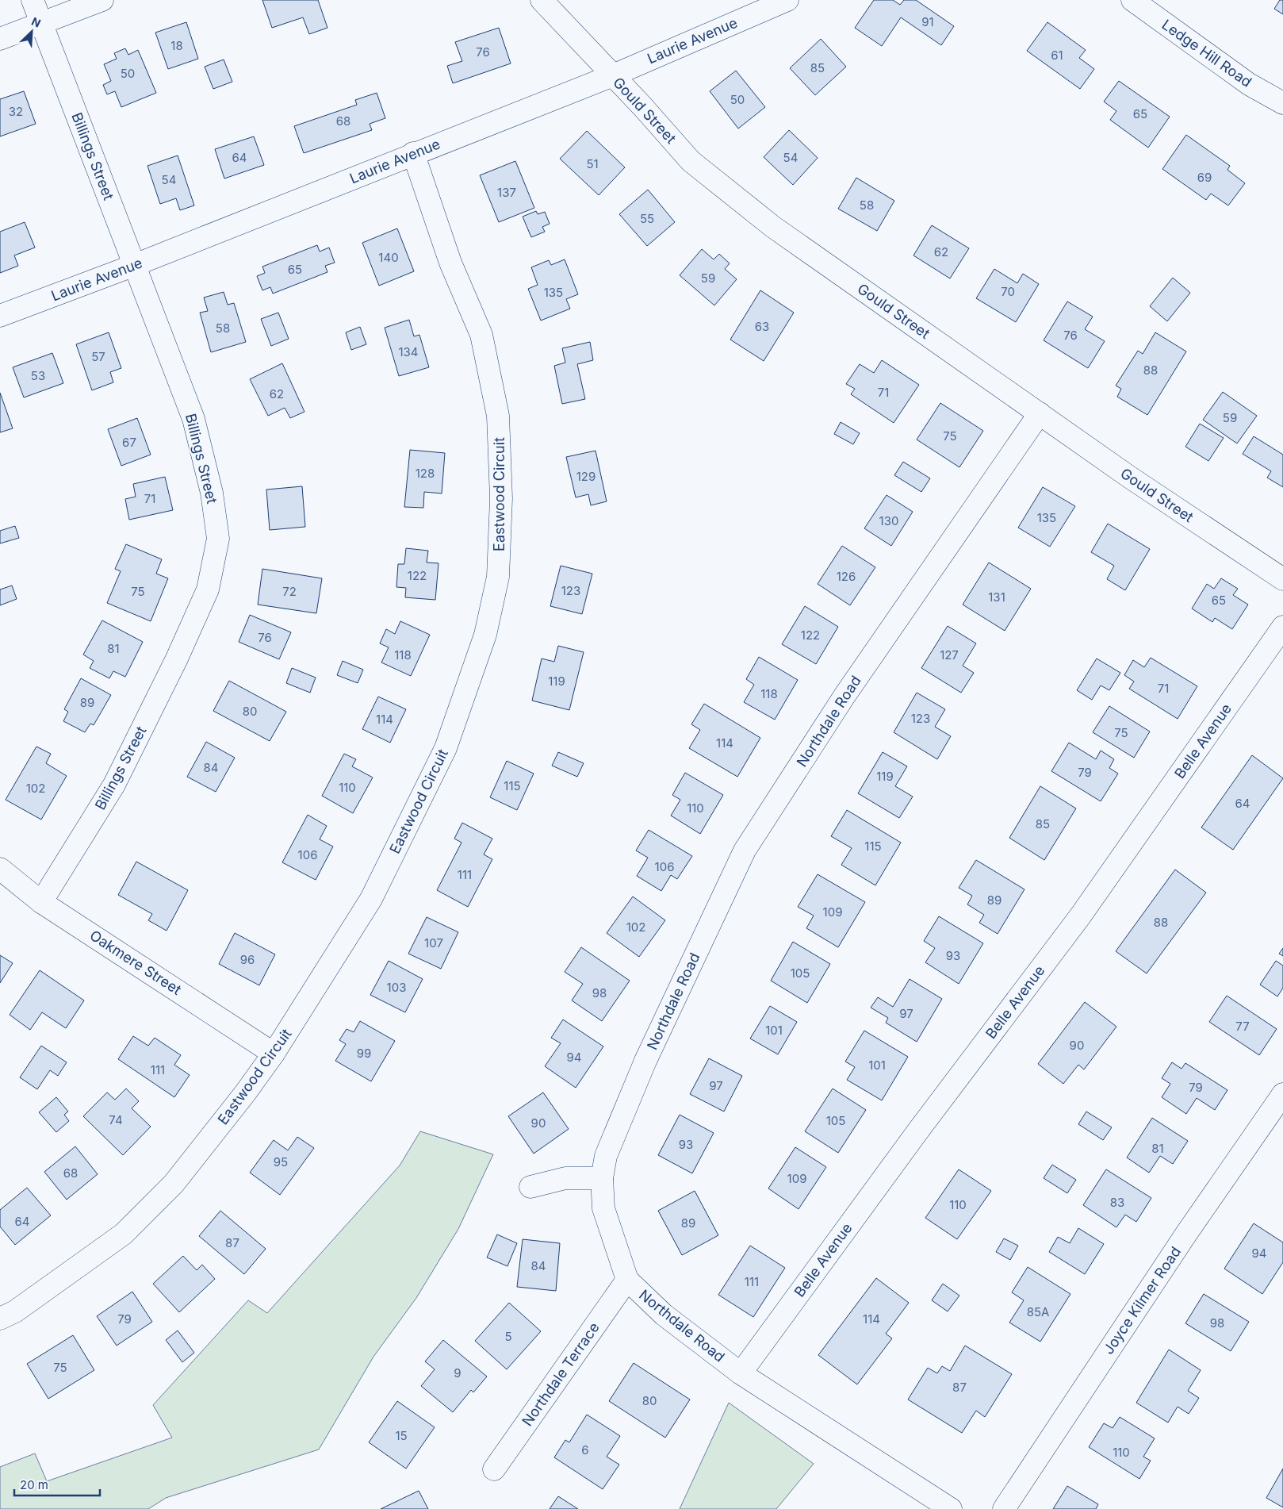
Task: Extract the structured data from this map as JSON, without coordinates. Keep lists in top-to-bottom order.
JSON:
{
  "streets": {
    "street": [
      "Laurie Avenue",
      "Ledge Hill Road",
      "Gould Street",
      "Billings Street",
      "Eastwood Circuit",
      "Northdale Road",
      "Belle Avenue",
      "Oakmere Street",
      "Joyce Kilmer Road",
      "Northdale Terrace"
    ]
  },
  "crossings": [
    ["Laurie Avenue", "Gould Street"],
    ["Laurie Avenue", "Billings Street"],
    ["Laurie Avenue", "Eastwood Circuit"],
    ["Gould Street", "Northdale Road"],
    ["Billings Street", "Oakmere Street"],
    ["Eastwood Circuit", "Oakmere Street"],
    ["Northdale Road", "Belle Avenue"],
    ["Northdale Road", "Northdale Terrace"]
  ],
  "house_numbers": [
    "91",
    "18",
    "76",
    "61",
    "85",
    "50",
    "50",
    "32",
    "65",
    "68",
    "64",
    "54",
    "51",
    "69",
    "54",
    "137",
    "58",
    "55",
    "62",
    "140",
    "65",
    "59",
    "70",
    "135",
    "63",
    "58",
    "76",
    "134",
    "57",
    "88",
    "53",
    "71",
    "62",
    "59",
    "75",
    "67",
    "128",
    "129",
    "71",
    "135",
    "130",
    "122",
    "126",
    "123",
    "75",
    "72",
    "131",
    "65",
    "122",
    "76",
    "81",
    "118",
    "127",
    "119",
    "71",
    "118",
    "89",
    "80",
    "123",
    "114",
    "75",
    "114",
    "84",
    "79",
    "119",
    "115",
    "110",
    "102",
    "64",
    "110",
    "85",
    "115",
    "106",
    "106",
    "111",
    "89",
    "109",
    "88",
    "102",
    "107",
    "93",
    "96",
    "105",
    "103",
    "98",
    "97",
    "77",
    "101",
    "90",
    "99",
    "94",
    "101",
    "111",
    "97",
    "79",
    "74",
    "105",
    "90",
    "93",
    "81",
    "95",
    "68",
    "109",
    "83",
    "110",
    "64",
    "89",
    "87",
    "94",
    "84",
    "111",
    "85A",
    "79",
    "114",
    "98",
    "5",
    "75",
    "9",
    "87",
    "80",
    "15",
    "6",
    "110"
  ],
  "scale_bar": "20 m",
  "north": "top right"
}
